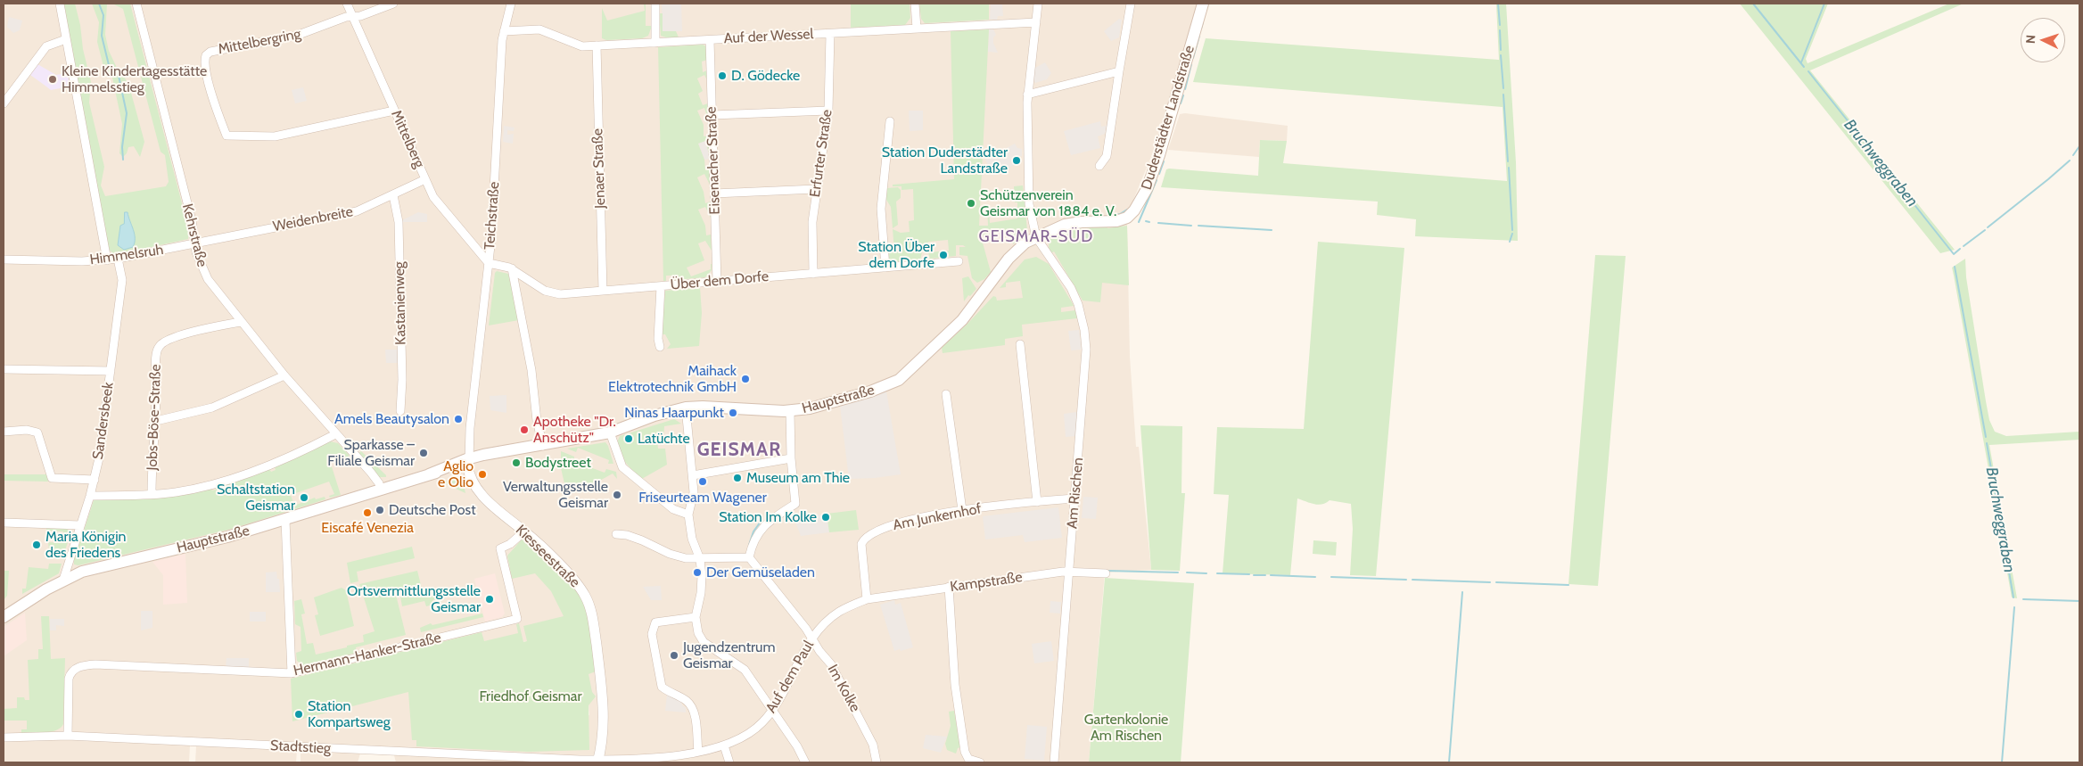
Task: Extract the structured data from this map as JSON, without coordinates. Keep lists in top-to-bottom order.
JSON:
{
  "streets": {
    "main road": ["Duderstädter Landstraße", "Hauptstraße"],
    "street": [
      "Auf der Wessel",
      "Mittelbergring",
      "Mittelberg",
      "Erfurter Straße",
      "Eisenacher Straße",
      "Jenaer Straße",
      "Teichstraße",
      "Weidenbreite",
      "Kehrstraße",
      "Himmelsruh",
      "Über dem Dorfe",
      "Kastanienweg",
      "Jobs-Böse-Straße",
      "Sandersbeek",
      "Am Rischen",
      "Am Junkernhof",
      "Kiesseestraße",
      "Kampstraße",
      "Hermann-Hanker-Straße",
      "Auf dem Paul",
      "Im Kolke",
      "Stadtstieg"
    ]
  },
  "crossings": [
    ["Auf der Wessel", "Erfurter Straße"],
    ["Auf der Wessel", "Eisenacher Straße"],
    ["Auf der Wessel", "Jenaer Straße"],
    ["Auf der Wessel", "Teichstraße"],
    ["Mittelbergring", "Mittelberg"],
    ["Duderstädter Landstraße", "Hauptstraße"],
    ["Mittelberg", "Teichstraße"],
    ["Mittelberg", "Weidenbreite"],
    ["Mittelberg", "Über dem Dorfe"],
    ["Erfurter Straße", "Über dem Dorfe"],
    ["Eisenacher Straße", "Über dem Dorfe"],
    ["Jenaer Straße", "Über dem Dorfe"],
    ["Teichstraße", "Über dem Dorfe"],
    ["Teichstraße", "Hauptstraße"],
    ["Teichstraße", "Kiesseestraße"],
    ["Weidenbreite", "Kehrstraße"],
    ["Weidenbreite", "Himmelsruh"],
    ["Weidenbreite", "Kastanienweg"],
    ["Kehrstraße", "Himmelsruh"],
    ["Kehrstraße", "Hauptstraße"],
    ["Kehrstraße", "Jobs-Böse-Straße"],
    ["Himmelsruh", "Sandersbeek"],
    ["Hauptstraße", "Sandersbeek"],
    ["Hauptstraße", "Am Rischen"],
    ["Hauptstraße", "Kiesseestraße"],
    ["Am Rischen", "Am Junkernhof"],
    ["Am Rischen", "Kampstraße"],
    ["Am Junkernhof", "Kampstraße"],
    ["Am Junkernhof", "Auf dem Paul"],
    ["Kiesseestraße", "Hermann-Hanker-Straße"],
    ["Kiesseestraße", "Auf dem Paul"],
    ["Kiesseestraße", "Stadtstieg"],
    ["Kampstraße", "Auf dem Paul"],
    ["Hermann-Hanker-Straße", "Stadtstieg"],
    ["Auf dem Paul", "Im Kolke"],
    ["Auf dem Paul", "Stadtstieg"]
  ],
  "districts": ["GEISMAR-SÜD", "GEISMAR"],
  "water": ["Bruchweggraben"],
  "parks": ["Friedhof Geismar", "Gartenkolonie Am Rischen"],
  "places": [
    "D. Gödecke",
    "Kleine Kindertagesstätte Himmelsstieg",
    "Station Duderstädter Landstraße",
    "Schützenverein Geismar von 1884 e. V.",
    "Station Über dem Dorfe",
    "Maihack Elektrotechnik GmbH",
    "Ninas Haarpunkt",
    "Amels Beautysalon",
    "Apotheke \"Dr. Anschütz\"",
    "Latüchte",
    "Sparkasse – Filiale Geismar",
    "Bodystreet",
    "Aglio e Olio",
    "Museum am Thie",
    "Friseurteam Wagener",
    "Verwaltungsstelle Geismar",
    "Schaltstation Geismar",
    "Deutsche Post",
    "Eiscafé Venezia",
    "Station Im Kolke",
    "Maria Königin des Friedens",
    "Der Gemüseladen",
    "Ortsvermittlungsstelle Geismar",
    "Jugendzentrum Geismar",
    "Station Kompartsweg"
  ],
  "north": "left"
}
